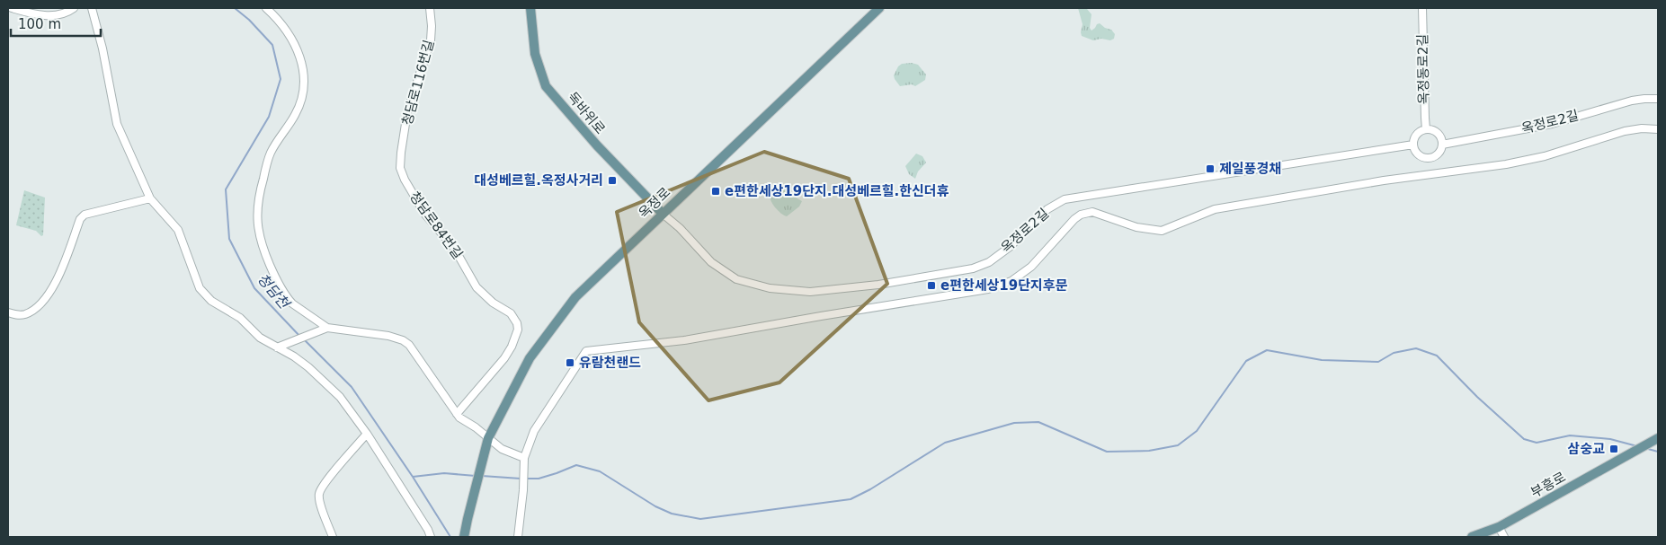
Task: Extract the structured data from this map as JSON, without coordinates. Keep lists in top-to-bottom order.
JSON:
{
  "streets": {
    "main road": ["독바위로", "옥정로", "부흥로"],
    "street": [
      "옥정동로2길",
      "청담로116번길",
      "옥정로2길",
      "청담로84번길"
    ]
  },
  "crossings": [
    ["옥정동로2길", "옥정로2길"],
    ["청담로116번길", "청담로84번길"],
    ["독바위로", "옥정로2길"],
    ["독바위로", "옥정로"],
    ["옥정로2길", "옥정로"]
  ],
  "water": ["청담천"],
  "places": {
    "transit": [
      "제일풍경채",
      "대성베르힐.옥정사거리",
      "e편한세상19단지.대성베르힐.한신더휴",
      "e편한세상19단지후문",
      "유람천랜드",
      "삼숭교"
    ]
  },
  "scale_bar": "100 m"
}
